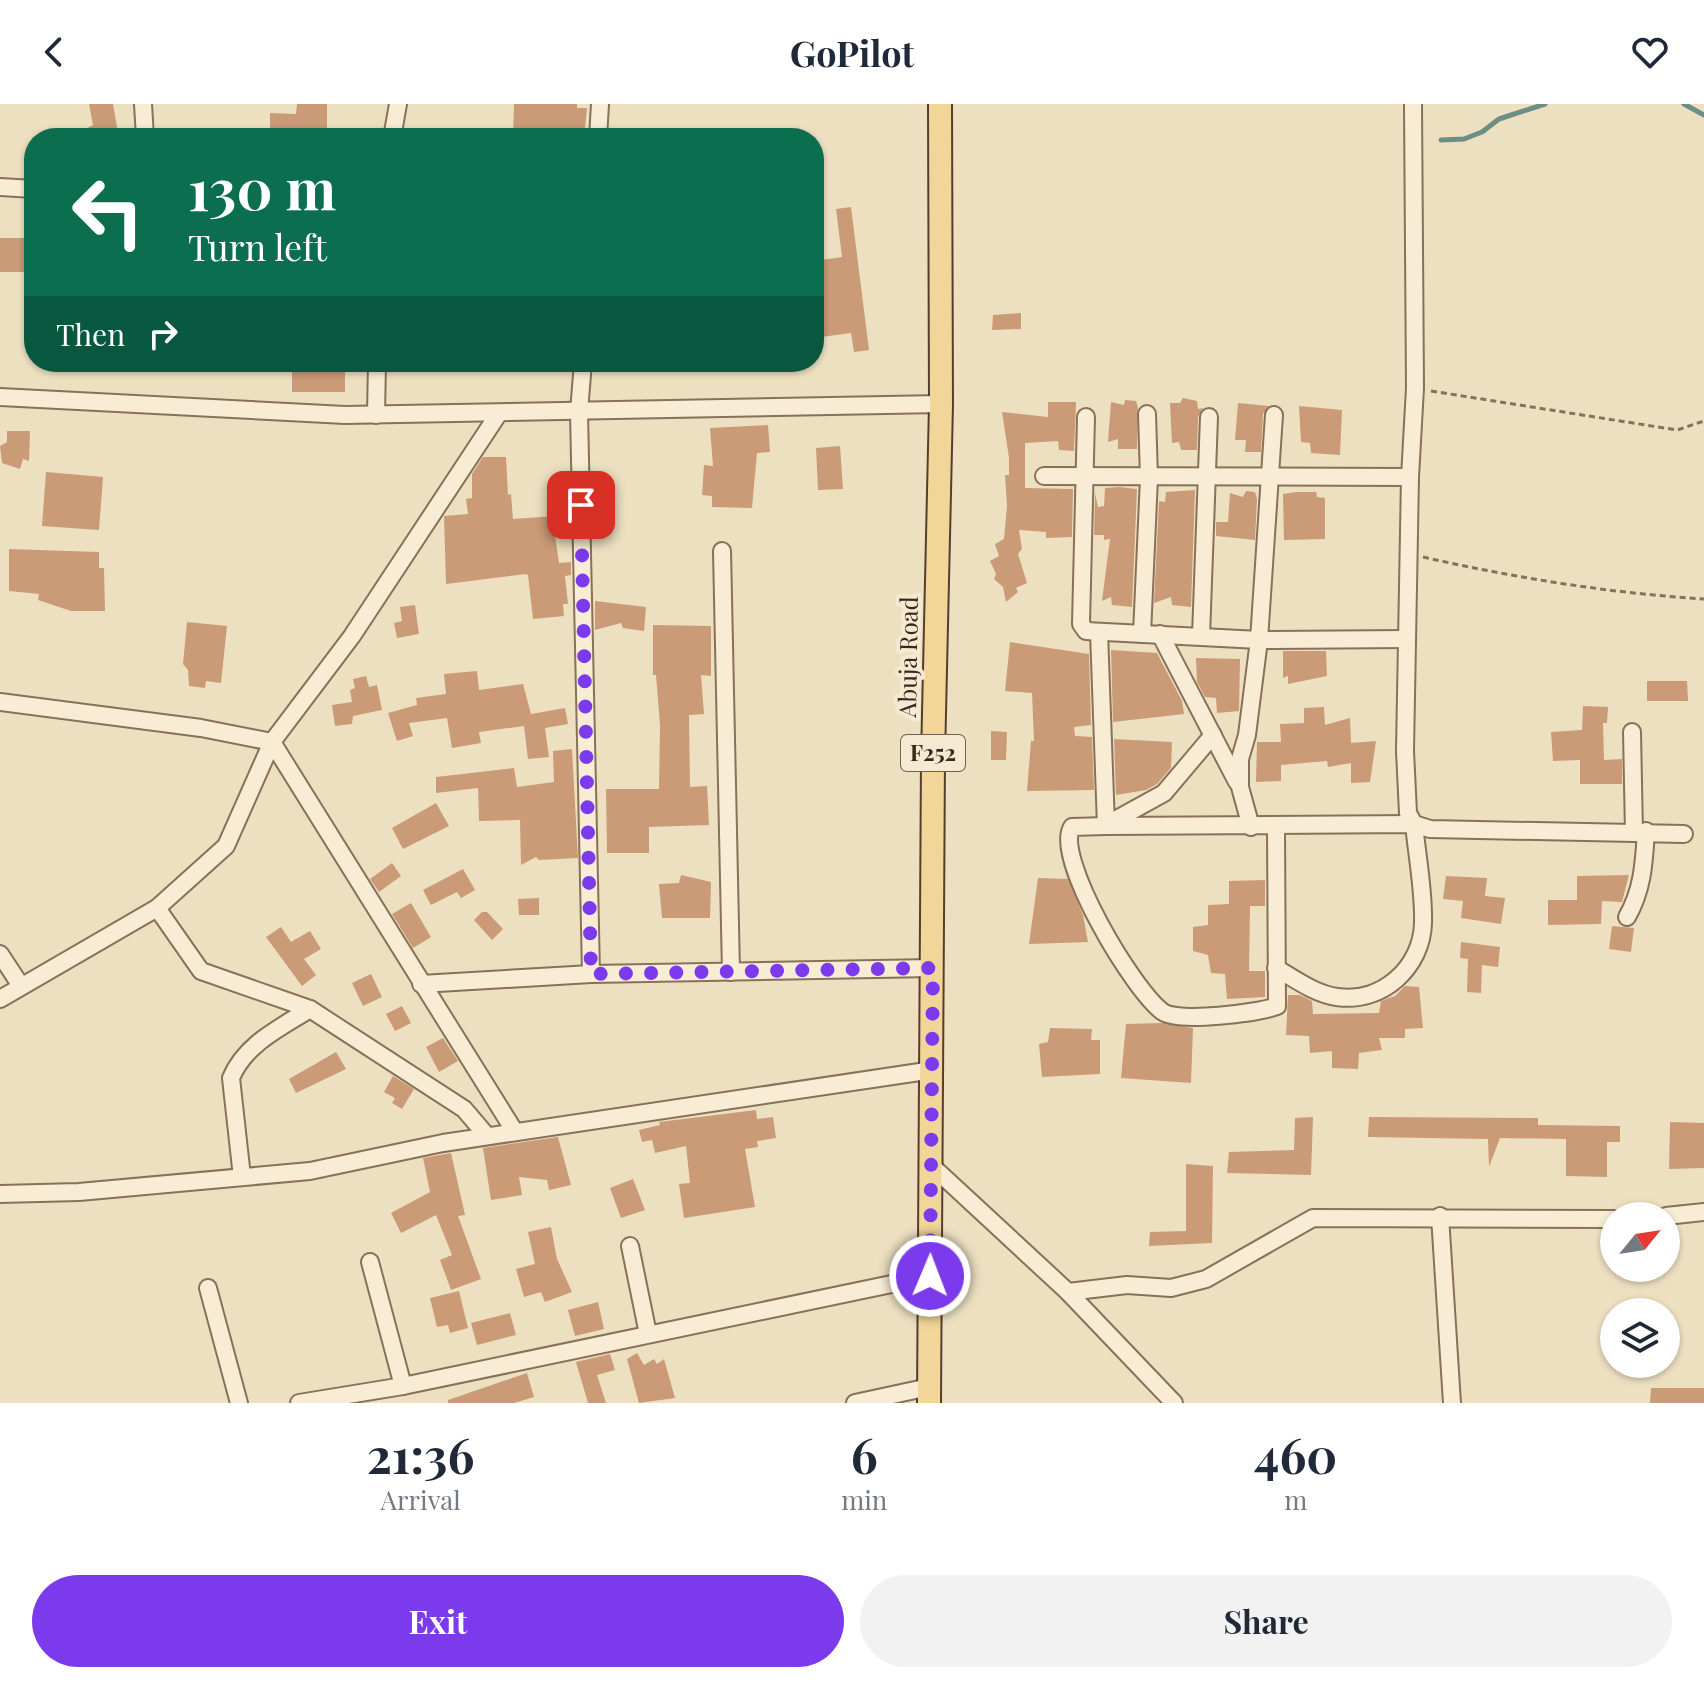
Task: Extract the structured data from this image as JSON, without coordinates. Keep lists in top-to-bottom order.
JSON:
{
  "streets": {
    "main road": ["Abuja Road", "F252"]
  },
  "north": "top right",
  "page": {
    "header": "GoPilot",
    "turn": ["130 m", "Turn left"],
    "then": "Then",
    "eta": [
      "21:36",
      "Arrival",
      "6",
      "min",
      "460",
      "m"
    ],
    "buttons": ["Exit", "Share"]
  }
}
